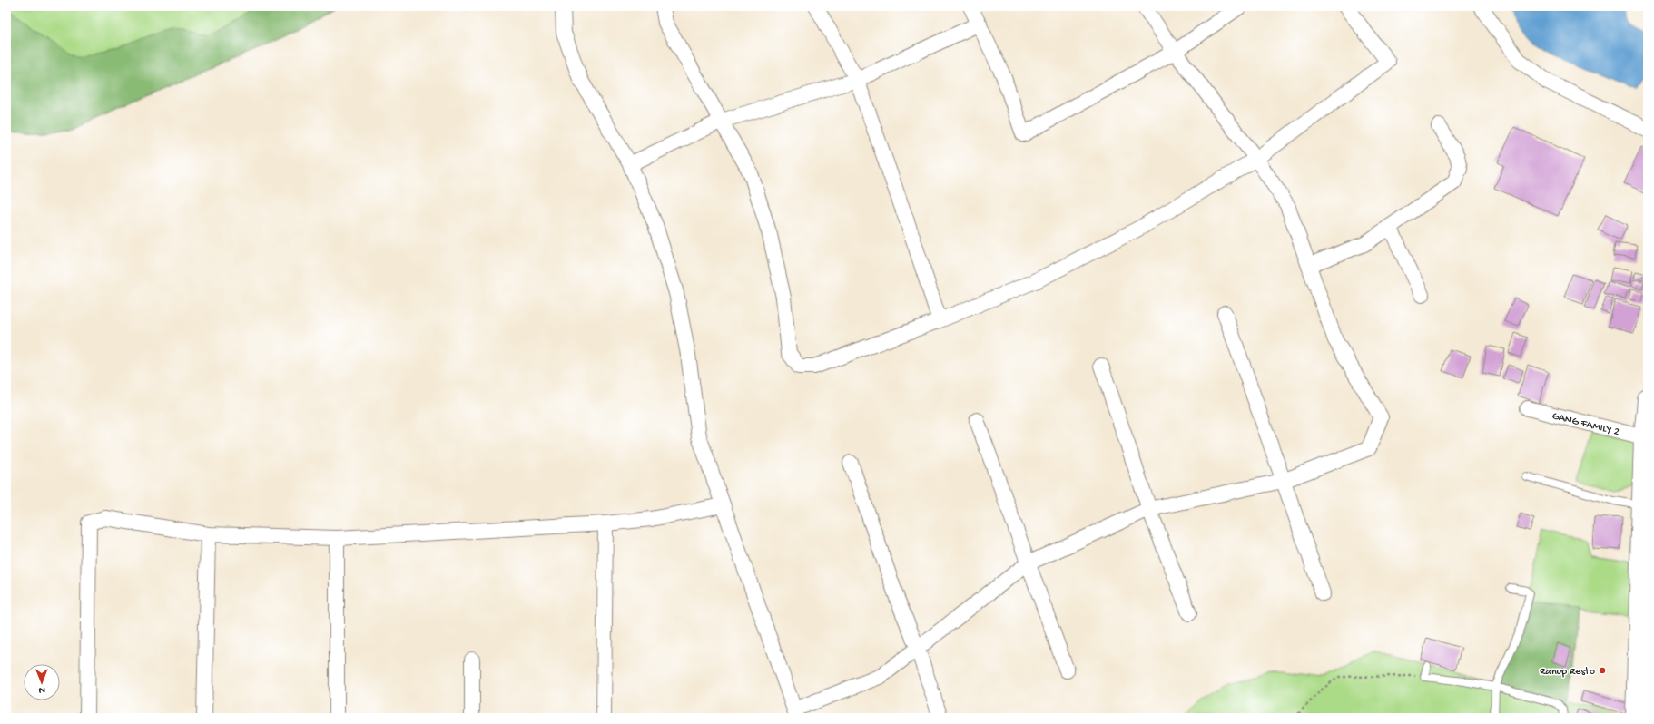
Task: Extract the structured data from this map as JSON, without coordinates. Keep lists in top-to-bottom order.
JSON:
{
  "streets": {
    "street": ["GANG FAMILY 2"]
  },
  "places": ["Ranup Resto"],
  "north": "bottom"
}
